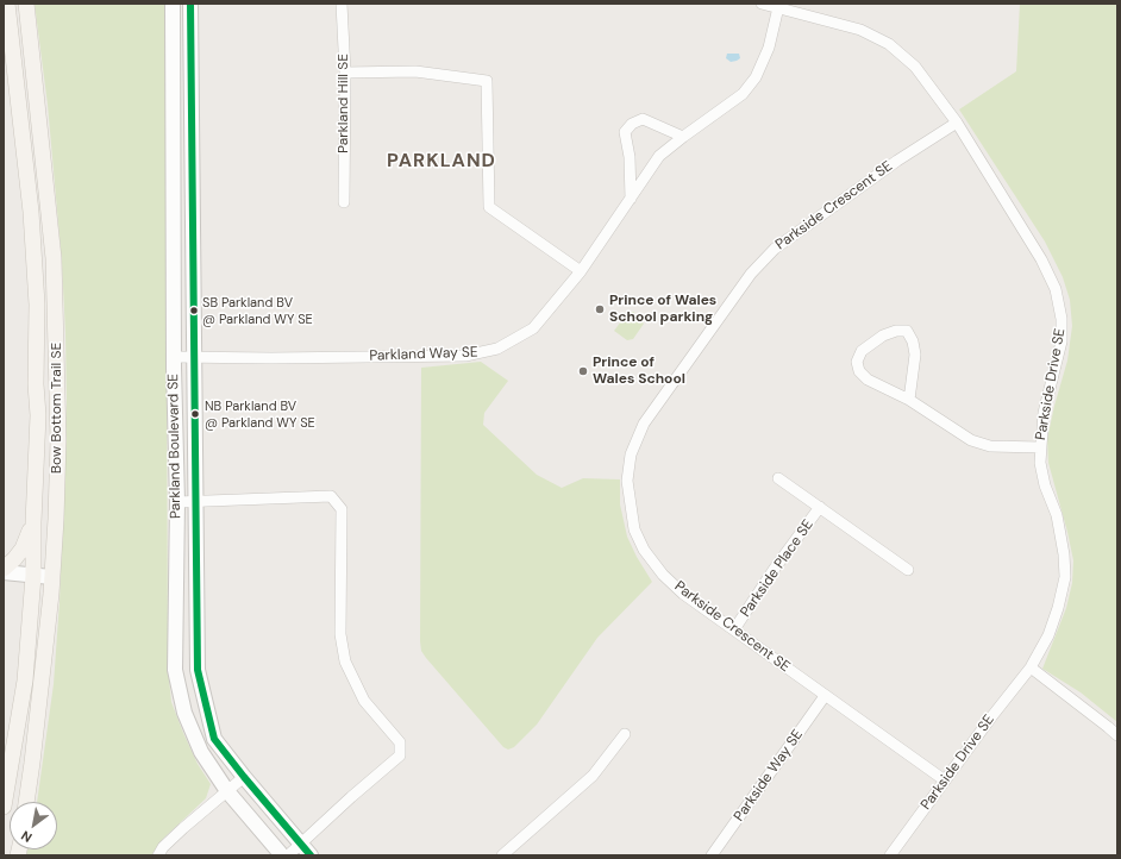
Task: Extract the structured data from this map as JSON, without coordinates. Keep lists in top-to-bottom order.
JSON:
{
  "streets": {
    "main road": ["Bow Bottom Trail SE"],
    "street": [
      "Parkland Hill SE",
      "Parkside Crescent SE",
      "Parkland Way SE",
      "Parkside Drive SE",
      "Parkland Boulevard SE",
      "Parkside Place SE",
      "Parkside Way SE"
    ]
  },
  "crossings": [
    ["Parkside Crescent SE", "Parkside Drive SE"],
    ["Parkside Crescent SE", "Parkside Place SE"],
    ["Parkside Crescent SE", "Parkside Way SE"],
    ["Parkland Way SE", "Parkside Drive SE"],
    ["Parkland Way SE", "Parkland Boulevard SE"]
  ],
  "districts": ["PARKLAND"],
  "places": [
    "Prince of Wales School parking",
    "SB Parkland BV @ Parkland WY SE",
    "Prince of Wales School",
    "NB Parkland BV @ Parkland WY SE"
  ],
  "north": "bottom left"
}
